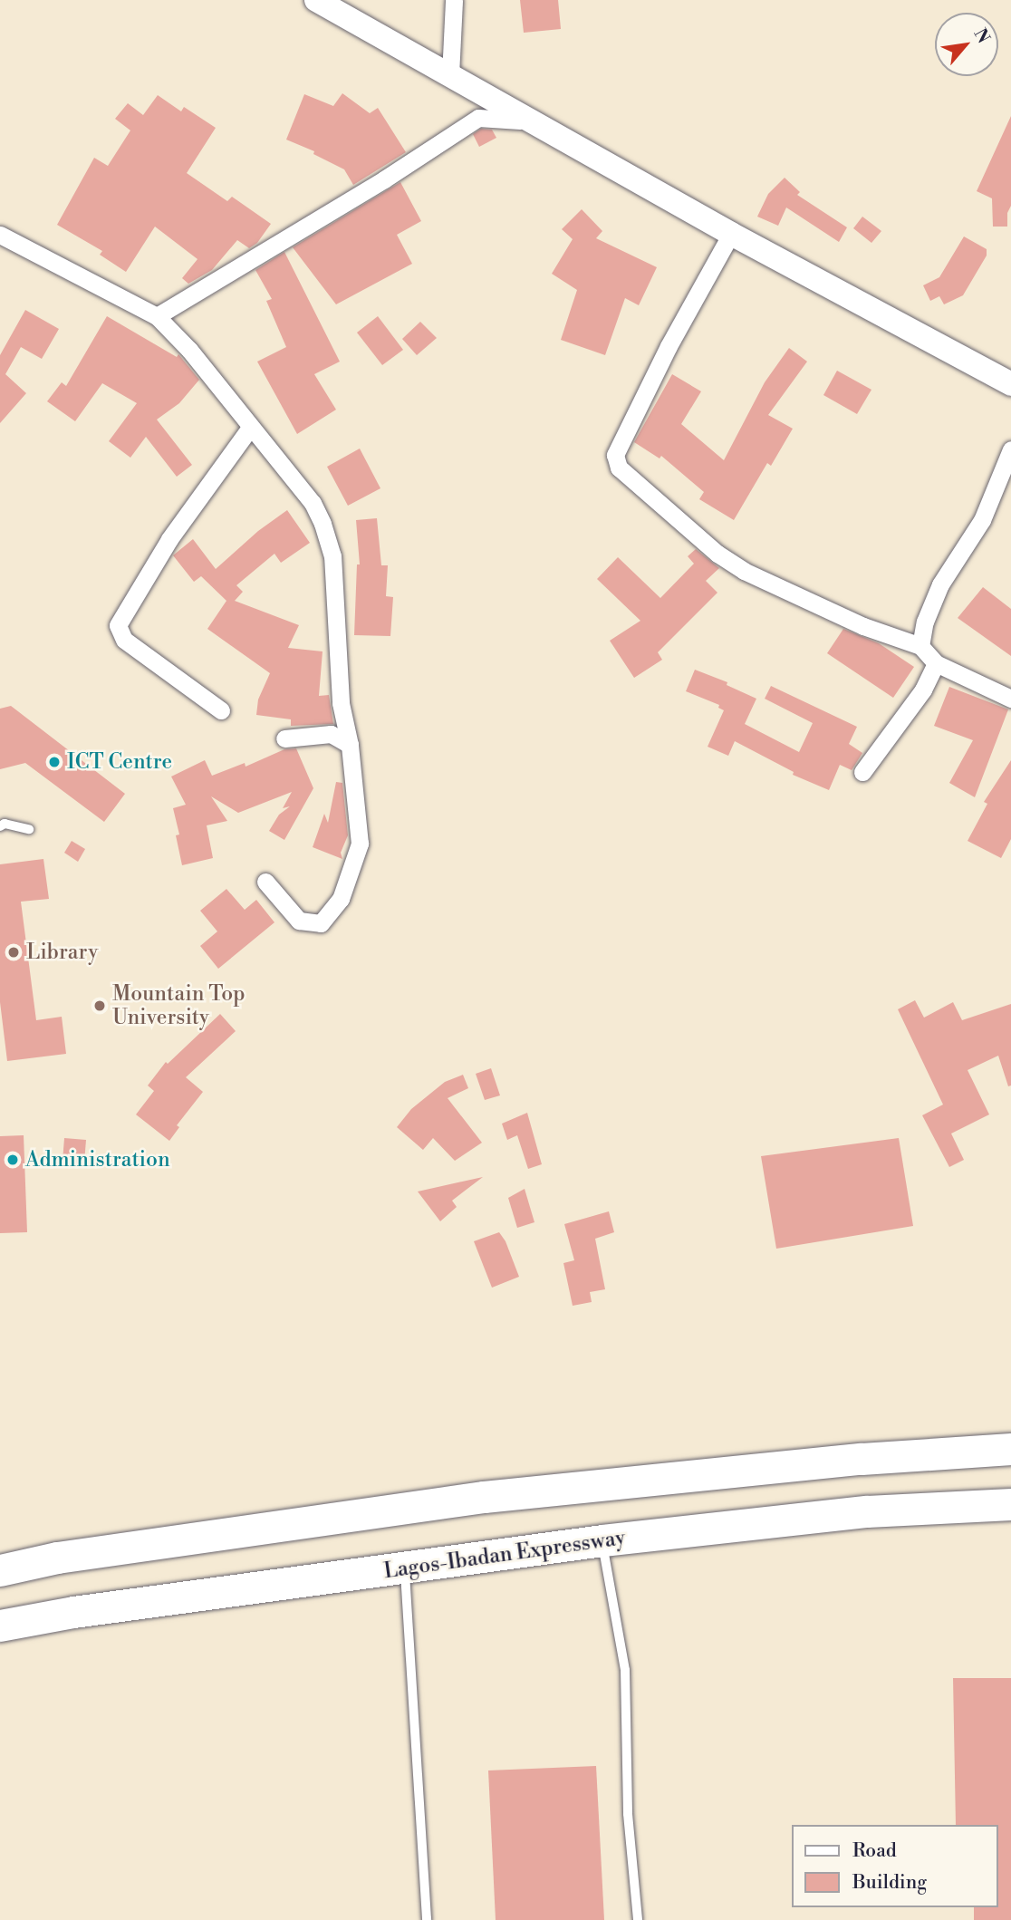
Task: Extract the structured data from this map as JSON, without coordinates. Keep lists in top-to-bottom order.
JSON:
{
  "streets": {
    "highway": ["Lagos-Ibadan Expressway"]
  },
  "places": [
    "ICT Centre",
    "Library",
    "Mountain Top University",
    "Administration"
  ],
  "legend": ["Road", "Building"],
  "north": "top right"
}
